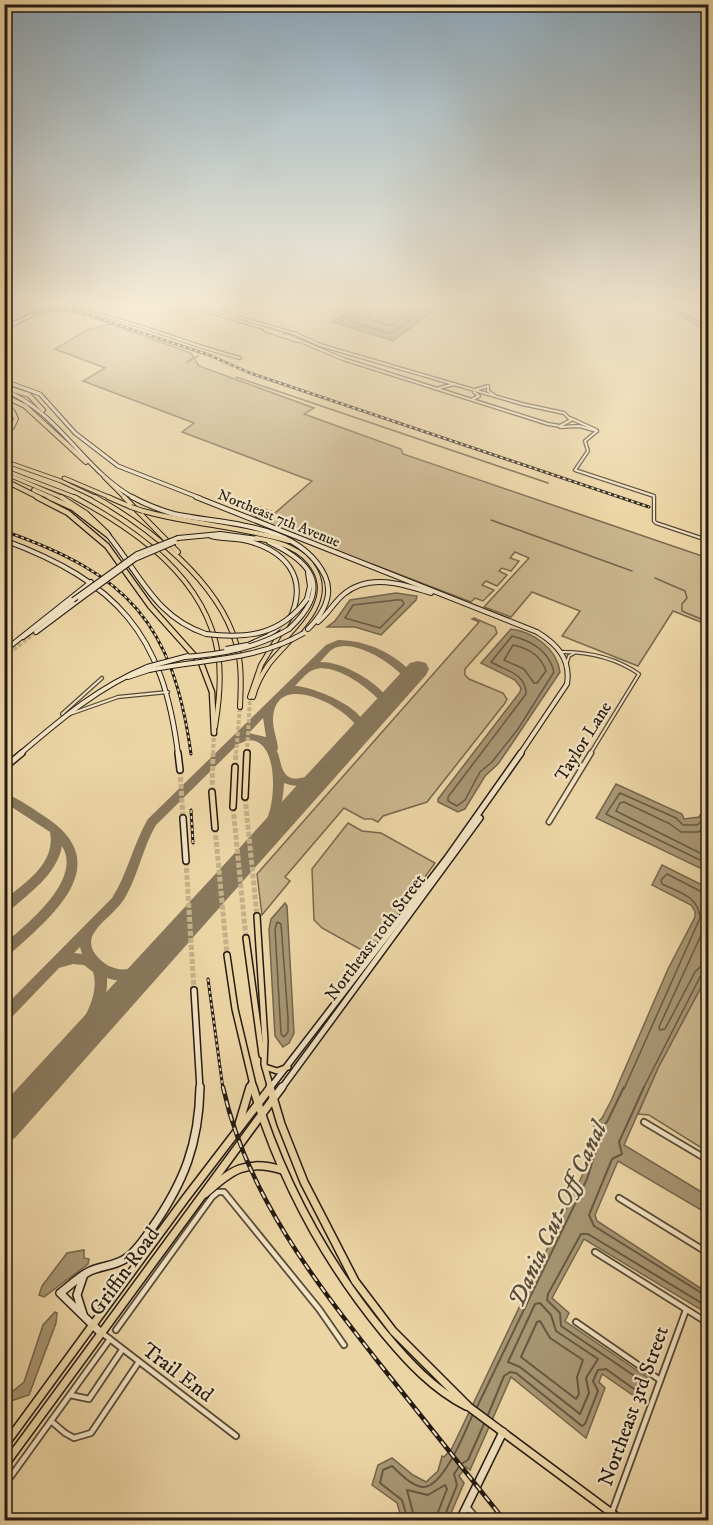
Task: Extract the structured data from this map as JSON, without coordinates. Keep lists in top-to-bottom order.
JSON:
{
  "streets": {
    "main road": ["Griffin Road"],
    "street": [
      "Northeast 7th Avenue",
      "Taylor Lane",
      "Northeast 10th Street",
      "Trail End",
      "Northeast 3rd Street"
    ]
  },
  "crossings": [
    ["Northeast 10th Street", "Griffin Road"],
    ["Griffin Road", "Trail End"]
  ],
  "water": ["Dania Cut-Off Canal"]
}
